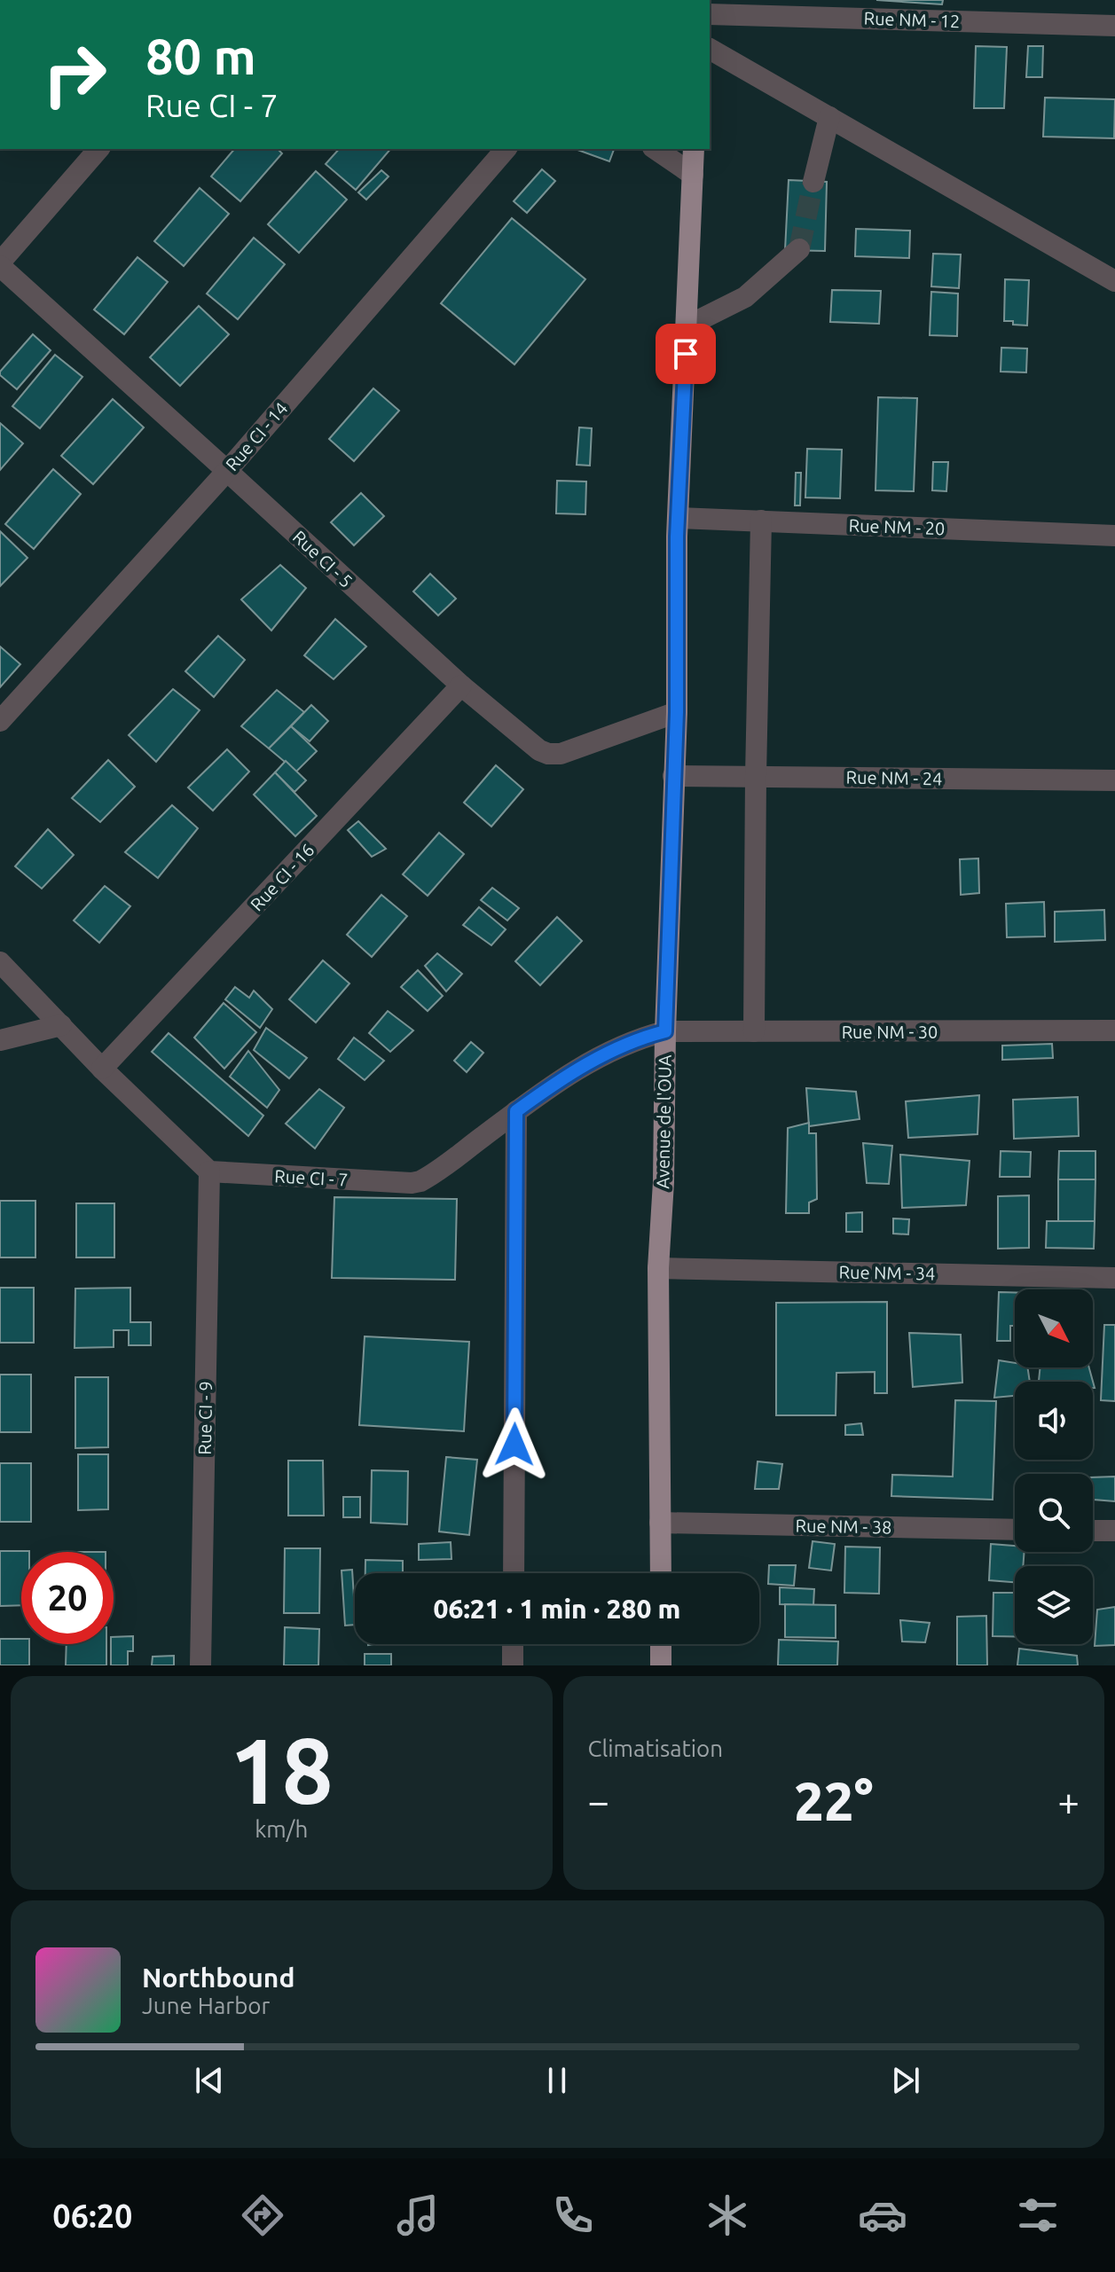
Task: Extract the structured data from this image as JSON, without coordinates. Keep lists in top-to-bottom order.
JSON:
{
  "streets": {
    "main road": ["Avenue de l'OUA"],
    "street": [
      "Rue NM - 12",
      "Rue CI - 14",
      "Rue NM - 20",
      "Rue CI - 5",
      "Rue NM - 24",
      "Rue CI - 16",
      "Rue NM - 30",
      "Rue CI - 7",
      "Rue NM - 34",
      "Rue CI - 9",
      "Rue NM - 38"
    ]
  },
  "crossings": [
    ["Rue CI - 14", "Rue CI - 5"],
    ["Rue NM - 20", "Avenue de l'OUA"],
    ["Rue CI - 5", "Rue CI - 16"],
    ["Rue CI - 5", "Avenue de l'OUA"],
    ["Rue NM - 24", "Avenue de l'OUA"],
    ["Rue NM - 30", "Avenue de l'OUA"],
    ["Rue NM - 30", "Rue CI - 7"],
    ["Avenue de l'OUA", "Rue CI - 7"],
    ["Avenue de l'OUA", "Rue NM - 34"],
    ["Avenue de l'OUA", "Rue NM - 38"],
    ["Rue CI - 7", "Rue CI - 9"]
  ],
  "north": "bottom right",
  "page": {
    "turn": ["80 m", "Rue CI - 7"],
    "limit": "20",
    "trip": "06:21 · 1 min · 280 m",
    "tile": [
      ["18", "km/h"],
      "Climatisation"
    ],
    "heat": ["−", "22°", "+"],
    "song": ["Northbound", "June Harbor"],
    "tabs": "06:20"
  }
}
